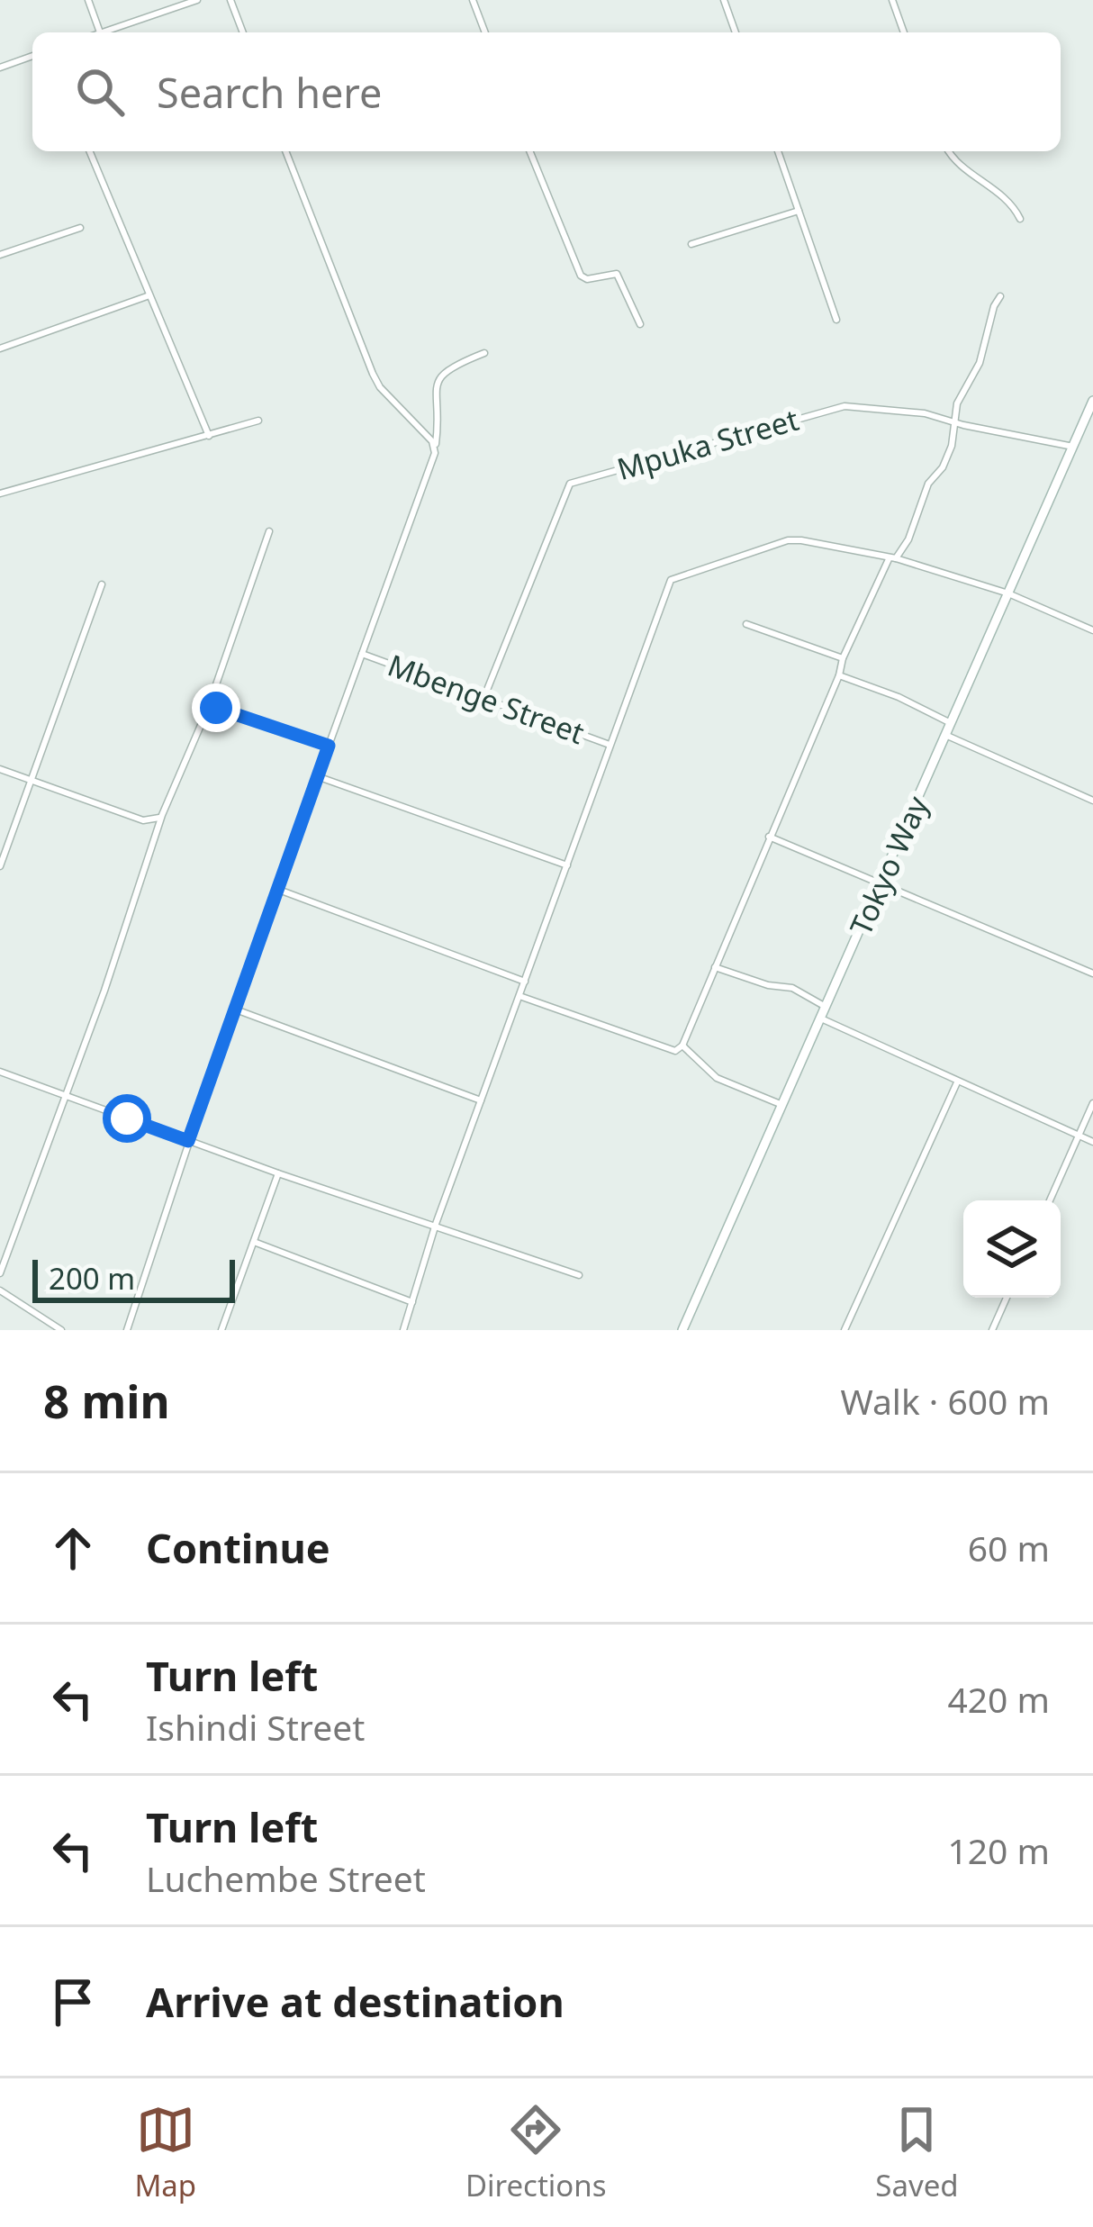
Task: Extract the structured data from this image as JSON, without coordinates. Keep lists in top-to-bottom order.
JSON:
{
  "streets": {
    "street": ["Mpuka Street", "Mbenge Street", "Tokyo Way"]
  },
  "crossings": [
    ["Mpuka Street", "Mbenge Street"],
    ["Mpuka Street", "Tokyo Way"]
  ],
  "scale_bar": "200 m",
  "page": {
    "search": "Search here",
    "scale": "200 m",
    "heading": ["8 min", "Walk · 600 m"],
    "list": [
      ["Continue", "60 m"],
      ["Turn left", "Ishindi Street", "420 m"],
      ["Turn left", "Luchembe Street", "120 m"],
      "Arrive at destination"
    ],
    "nav": ["Map", "Directions", "Saved"]
  }
}
